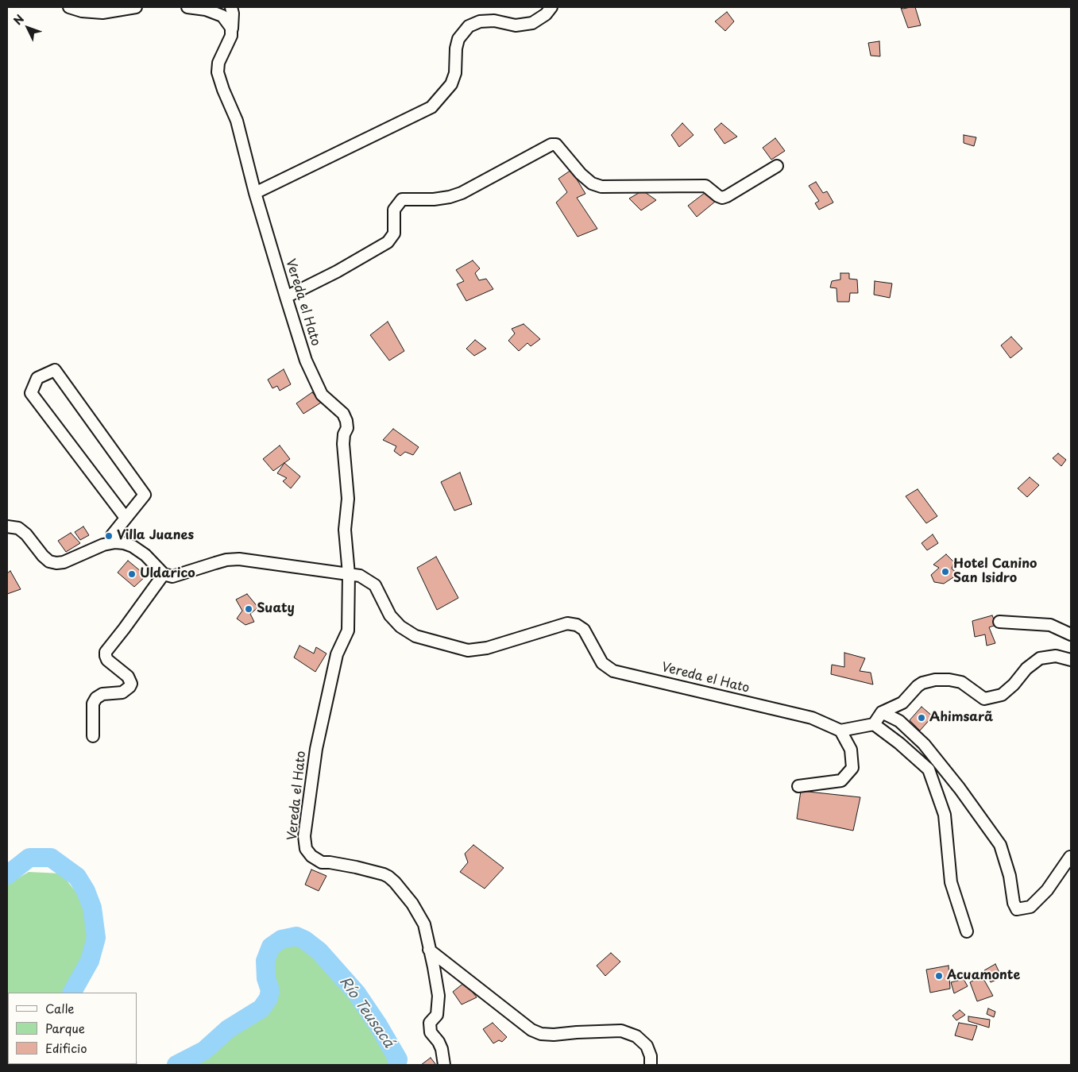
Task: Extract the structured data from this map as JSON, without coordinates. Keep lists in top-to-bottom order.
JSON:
{
  "streets": {
    "street": ["Vereda el Hato"]
  },
  "water": ["Río Teusacá"],
  "places": [
    "Villa Juanes",
    "Hotel Canino San Isidro",
    "Uldarico",
    "Suaty",
    "Ahimsarã",
    "Acuamonte"
  ],
  "legend": ["Calle", "Parque", "Edificio"],
  "north": "top left"
}
